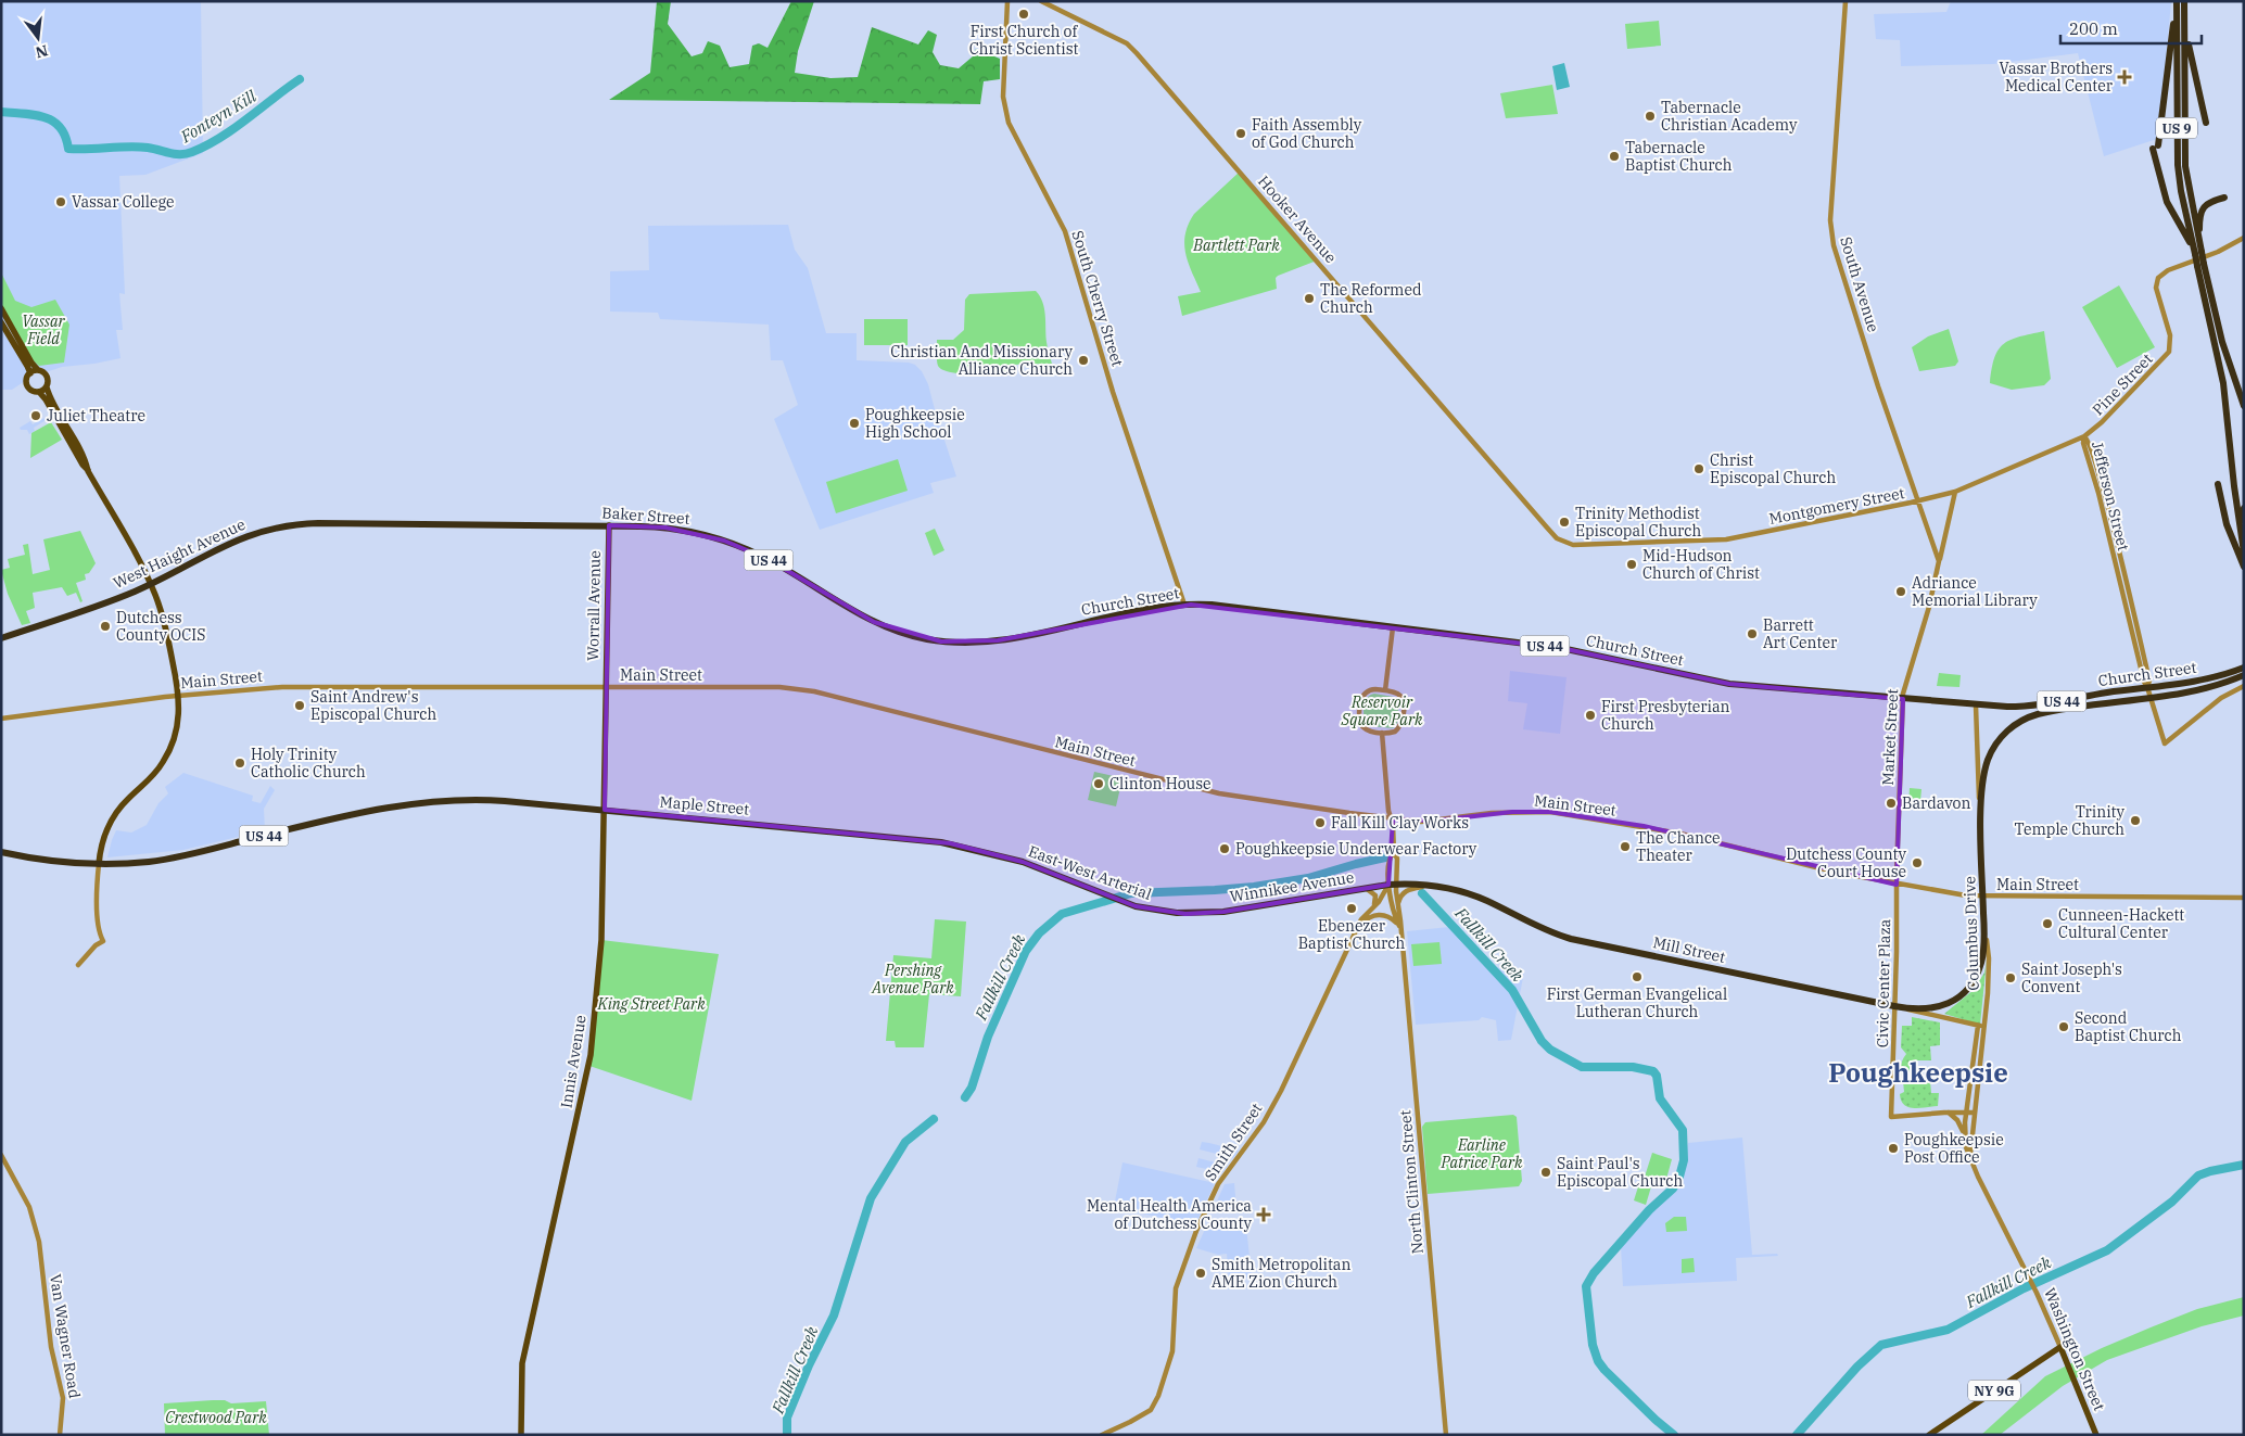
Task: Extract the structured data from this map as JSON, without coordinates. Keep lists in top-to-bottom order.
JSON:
{
  "streets": {
    "highway": [
      "US 9",
      "Baker Street",
      "West Haight Avenue",
      "US 44",
      "Church Street",
      "Maple Street",
      "East-West Arterial",
      "Winnikee Avenue",
      "Columbus Drive",
      "Mill Street"
    ],
    "main road": [
      "Worrall Avenue",
      "Innis Avenue",
      "Washington Street",
      "NY 9G"
    ],
    "street": [
      "Hooker Avenue",
      "South Avenue",
      "South Cherry Street",
      "Pine Street",
      "Jefferson Street",
      "Montgomery Street",
      "Main Street",
      "Market Street",
      "Civic Center Plaza",
      "Smith Street",
      "North Clinton Street",
      "Van Wagner Road"
    ]
  },
  "crossings": [
    ["Hooker Avenue", "Montgomery Street"],
    ["South Avenue", "Montgomery Street"],
    ["South Cherry Street", "Church Street"],
    ["Pine Street", "Jefferson Street"],
    ["Pine Street", "Montgomery Street"],
    ["Jefferson Street", "Montgomery Street"],
    ["Jefferson Street", "Church Street"],
    ["Montgomery Street", "Market Street"],
    ["Baker Street", "West Haight Avenue"],
    ["Baker Street", "Church Street"],
    ["Baker Street", "Worrall Avenue"],
    ["US 44", "Maple Street"],
    ["US 44", "Columbus Drive"],
    ["US 44", "Mill Street"],
    ["Church Street", "Market Street"],
    ["Church Street", "Columbus Drive"],
    ["Worrall Avenue", "Main Street"],
    ["Worrall Avenue", "Innis Avenue"],
    ["Main Street", "Market Street"],
    ["Main Street", "Columbus Drive"],
    ["Main Street", "Civic Center Plaza"],
    ["Main Street", "Innis Avenue"],
    ["Main Street", "North Clinton Street"],
    ["Market Street", "Civic Center Plaza"],
    ["Maple Street", "East-West Arterial"],
    ["Maple Street", "Innis Avenue"],
    ["East-West Arterial", "Winnikee Avenue"],
    ["Winnikee Avenue", "Mill Street"],
    ["Winnikee Avenue", "Smith Street"],
    ["Winnikee Avenue", "North Clinton Street"],
    ["Columbus Drive", "Mill Street"],
    ["Columbus Drive", "Washington Street"],
    ["Mill Street", "Civic Center Plaza"],
    ["Mill Street", "Smith Street"],
    ["Mill Street", "North Clinton Street"],
    ["Smith Street", "North Clinton Street"],
    ["Washington Street", "NY 9G"]
  ],
  "districts": ["Poughkeepsie"],
  "water": ["Fonteyn Kill", "Fallkill Creek"],
  "parks": [
    "Bartlett Park",
    "Vassar Field",
    "Reservoir Square Park",
    "Pershing Avenue Park",
    "King Street Park",
    "Earline Patrice Park",
    "Crestwood Park"
  ],
  "places": {
    "other": [
      "First Church of Christ Scientist",
      "Tabernacle Christian Academy",
      "Faith Assembly of God Church",
      "Tabernacle Baptist Church",
      "Vassar College",
      "The Reformed Church",
      "Christian And Missionary Alliance Church",
      "Juliet Theatre",
      "Poughkeepsie High School",
      "Christ Episcopal Church",
      "Trinity Methodist Episcopal Church",
      "Mid-Hudson Church of Christ",
      "Adriance Memorial Library",
      "Dutchess County OCIS",
      "Barrett Art Center",
      "Saint Andrew's Episcopal Church",
      "First Presbyterian Church",
      "Holy Trinity Catholic Church",
      "Clinton House",
      "Bardavon",
      "Trinity Temple Church",
      "Fall Kill Clay Works",
      "The Chance Theater",
      "Poughkeepsie Underwear Factory",
      "Dutchess County Court House",
      "Ebenezer Baptist Church",
      "Cunneen-Hackett Cultural Center",
      "First German Evangelical Lutheran Church",
      "Saint Joseph's Convent",
      "Second Baptist Church",
      "Poughkeepsie Post Office",
      "Saint Paul's Episcopal Church",
      "Smith Metropolitan AME Zion Church"
    ],
    "health": ["Vassar Brothers Medical Center", "Mental Health America of Dutchess County"]
  },
  "scale_bar": "200 m",
  "north": "bottom"
}
